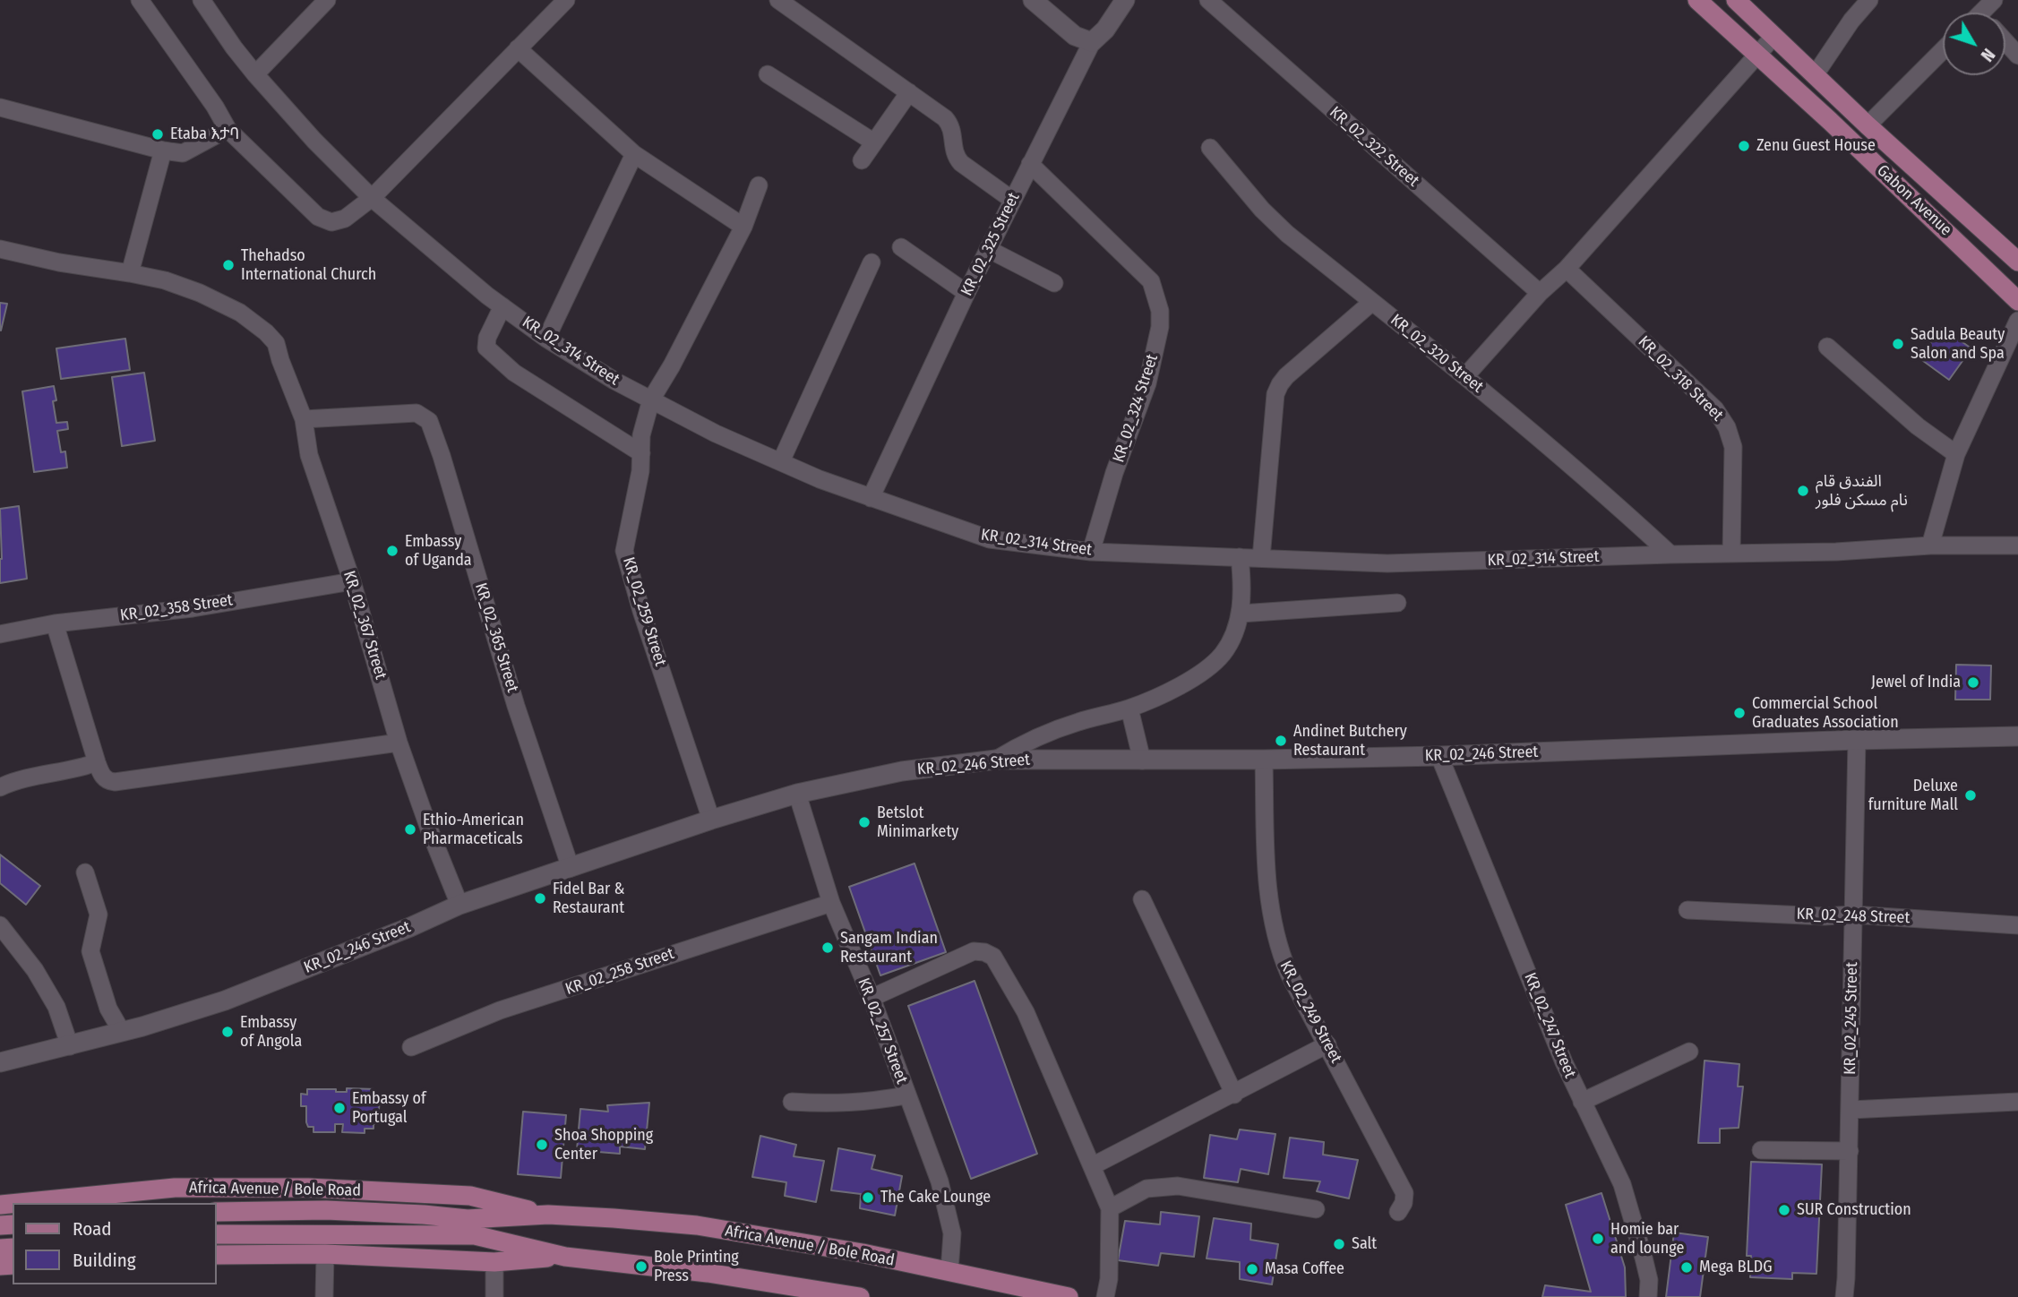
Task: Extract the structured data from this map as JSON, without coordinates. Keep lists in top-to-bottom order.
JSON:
{
  "streets": {
    "main road": ["Gabon Avenue", "Africa Avenue / Bole Road"],
    "street": [
      "KR_02_322 Street",
      "KR_02_325 Street",
      "KR_02_314 Street",
      "KR_02_320 Street",
      "KR_02_318 Street",
      "KR_02_324 Street",
      "KR_02_358 Street",
      "KR_02_259 Street",
      "KR_02_367 Street",
      "KR_02_365 Street",
      "KR_02_246 Street",
      "KR_02_248 Street",
      "KR_02_258 Street",
      "KR_02_249 Street",
      "KR_02_245 Street",
      "KR_02_247 Street",
      "KR_02_257 Street"
    ]
  },
  "crossings": [
    ["KR_02_325 Street", "KR_02_314 Street"],
    ["KR_02_325 Street", "KR_02_324 Street"],
    ["KR_02_314 Street", "KR_02_320 Street"],
    ["KR_02_314 Street", "KR_02_318 Street"],
    ["KR_02_314 Street", "KR_02_324 Street"],
    ["KR_02_314 Street", "KR_02_259 Street"],
    ["KR_02_358 Street", "KR_02_367 Street"],
    ["KR_02_259 Street", "KR_02_246 Street"],
    ["KR_02_367 Street", "KR_02_365 Street"],
    ["KR_02_367 Street", "KR_02_246 Street"],
    ["KR_02_365 Street", "KR_02_246 Street"],
    ["KR_02_246 Street", "KR_02_249 Street"],
    ["KR_02_246 Street", "KR_02_245 Street"],
    ["KR_02_246 Street", "KR_02_247 Street"],
    ["KR_02_246 Street", "KR_02_257 Street"],
    ["KR_02_248 Street", "KR_02_245 Street"],
    ["KR_02_258 Street", "KR_02_257 Street"],
    ["KR_02_257 Street", "Africa Avenue / Bole Road"]
  ],
  "places": [
    "Etaba እታባ",
    "Zenu Guest House",
    "Thehadso International Church",
    "Sadula Beauty Salon and Spa",
    "الفندق قام نام مسكن فلور",
    "Embassy of Uganda",
    "Jewel of India",
    "Commercial School Graduates Association",
    "Andinet Butchery Restaurant",
    "Deluxe furniture Mall",
    "Betslot Minimarkety",
    "Ethio-American Pharmaceticals",
    "Fidel Bar & Restaurant",
    "Sangam Indian Restaurant",
    "Embassy of Angola",
    "Embassy of Portugal",
    "Shoa Shopping Center",
    "The Cake Lounge",
    "SUR Construction",
    "Homie bar and lounge",
    "Salt",
    "Bole Printing Press",
    "Mega BLDG",
    "Masa Coffee"
  ],
  "legend": ["Road", "Building"],
  "north": "bottom right"
}
